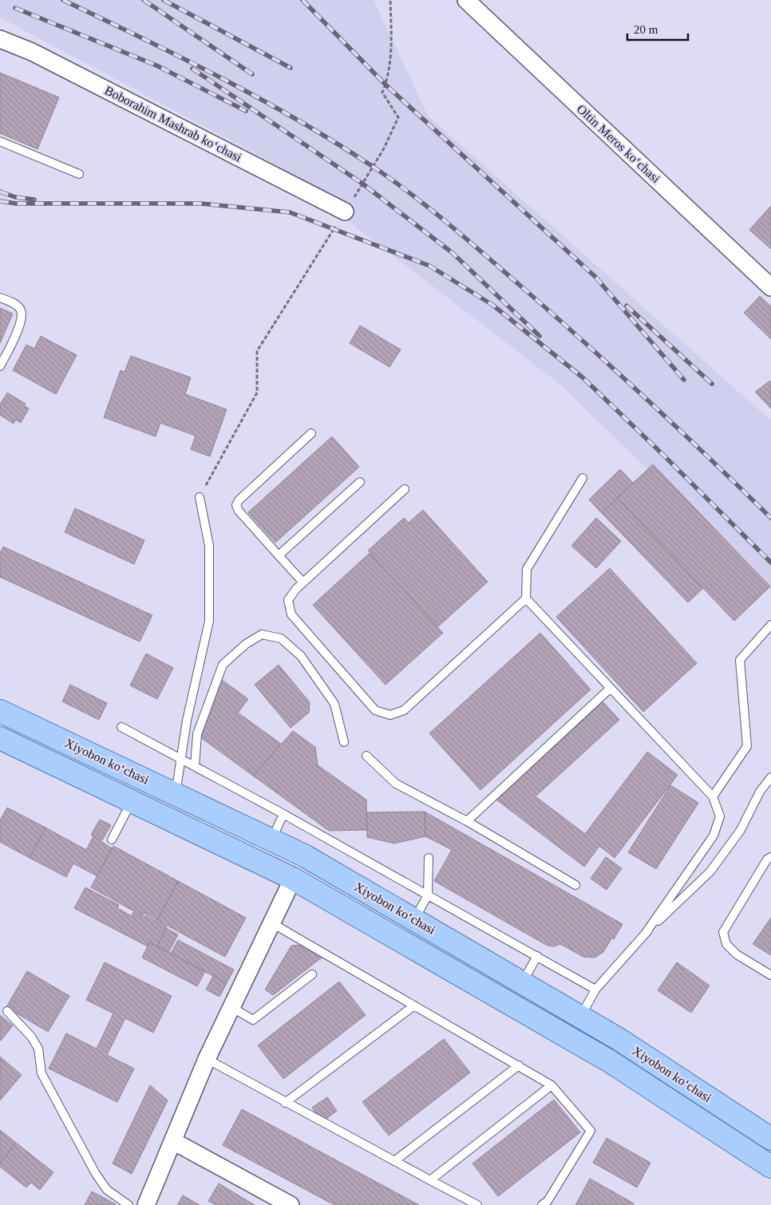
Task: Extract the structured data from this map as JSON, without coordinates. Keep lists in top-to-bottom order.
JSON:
{
  "streets": {
    "main road": ["Xiyobon koʻchasi"],
    "street": ["Boborahim Mashrab koʻchasi", "Oltin Meros koʻchasi"]
  },
  "scale_bar": "20 m"
}
